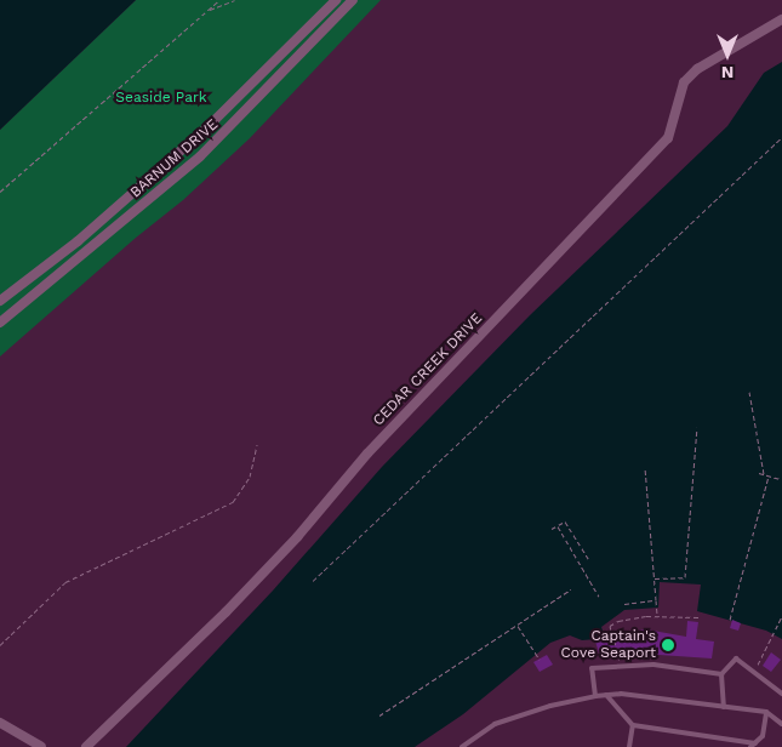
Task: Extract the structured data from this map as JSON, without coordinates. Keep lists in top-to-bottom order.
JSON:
{
  "streets": {
    "street": ["BARNUM DRIVE", "CEDAR CREEK DRIVE"]
  },
  "parks": ["Seaside Park"],
  "places": ["Captain's Cove Seaport"],
  "north": "bottom"
}
